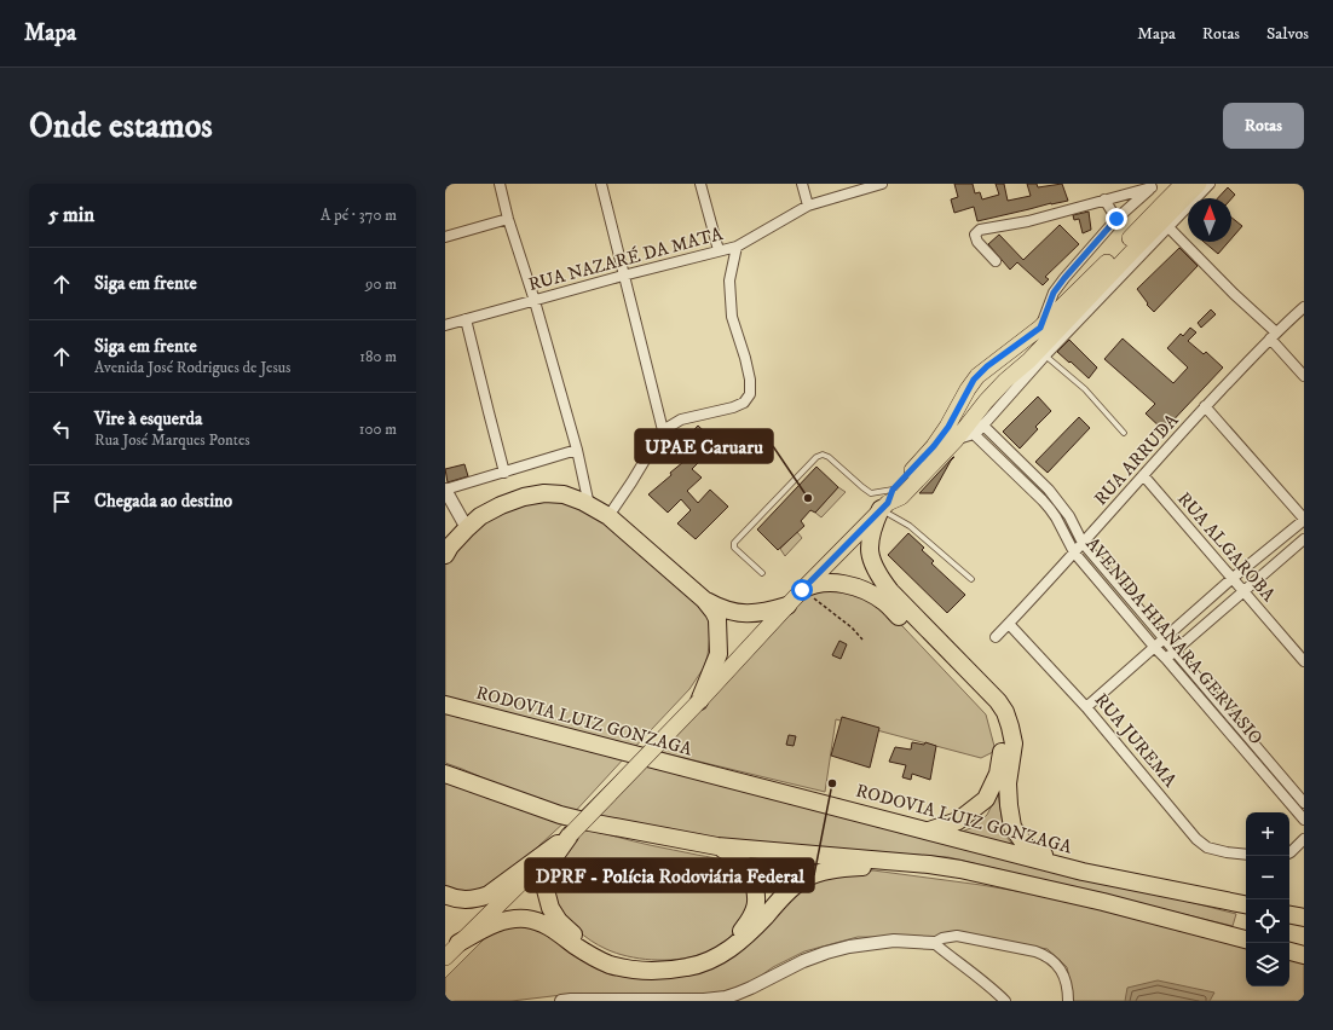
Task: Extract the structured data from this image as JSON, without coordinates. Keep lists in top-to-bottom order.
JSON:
{
  "streets": {
    "highway": ["RODOVIA LUIZ GONZAGA"],
    "street": [
      "RUA NAZARÉ DA MATA",
      "RUA ARRUDA",
      "RUA ALGAROBA",
      "AVENIDA HIANARA GERVASIO",
      "RUA JUREMA"
    ]
  },
  "crossings": [
    ["RUA ARRUDA", "RUA ALGAROBA"],
    ["RUA ARRUDA", "AVENIDA HIANARA GERVASIO"],
    ["RUA ARRUDA", "RUA JUREMA"]
  ],
  "places": ["UPAE Caruaru", "DPRF - Polícia Rodoviária Federal"],
  "north": "top",
  "page": {
    "header": "Mapa",
    "nav": ["Mapa", "Rotas", "Salvos"],
    "buttons": "Rotas",
    "title": "Onde estamos",
    "heading": ["5 min", "A pé · 370 m"],
    "list": [
      ["Siga em frente", "90 m"],
      ["Siga em frente", "Avenida José Rodrigues de Jesus", "180 m"],
      ["Vire à esquerda", "Rua José Marques Pontes", "100 m"],
      "Chegada ao destino"
    ],
    "map_buttons": ["+", "−"]
  }
}
